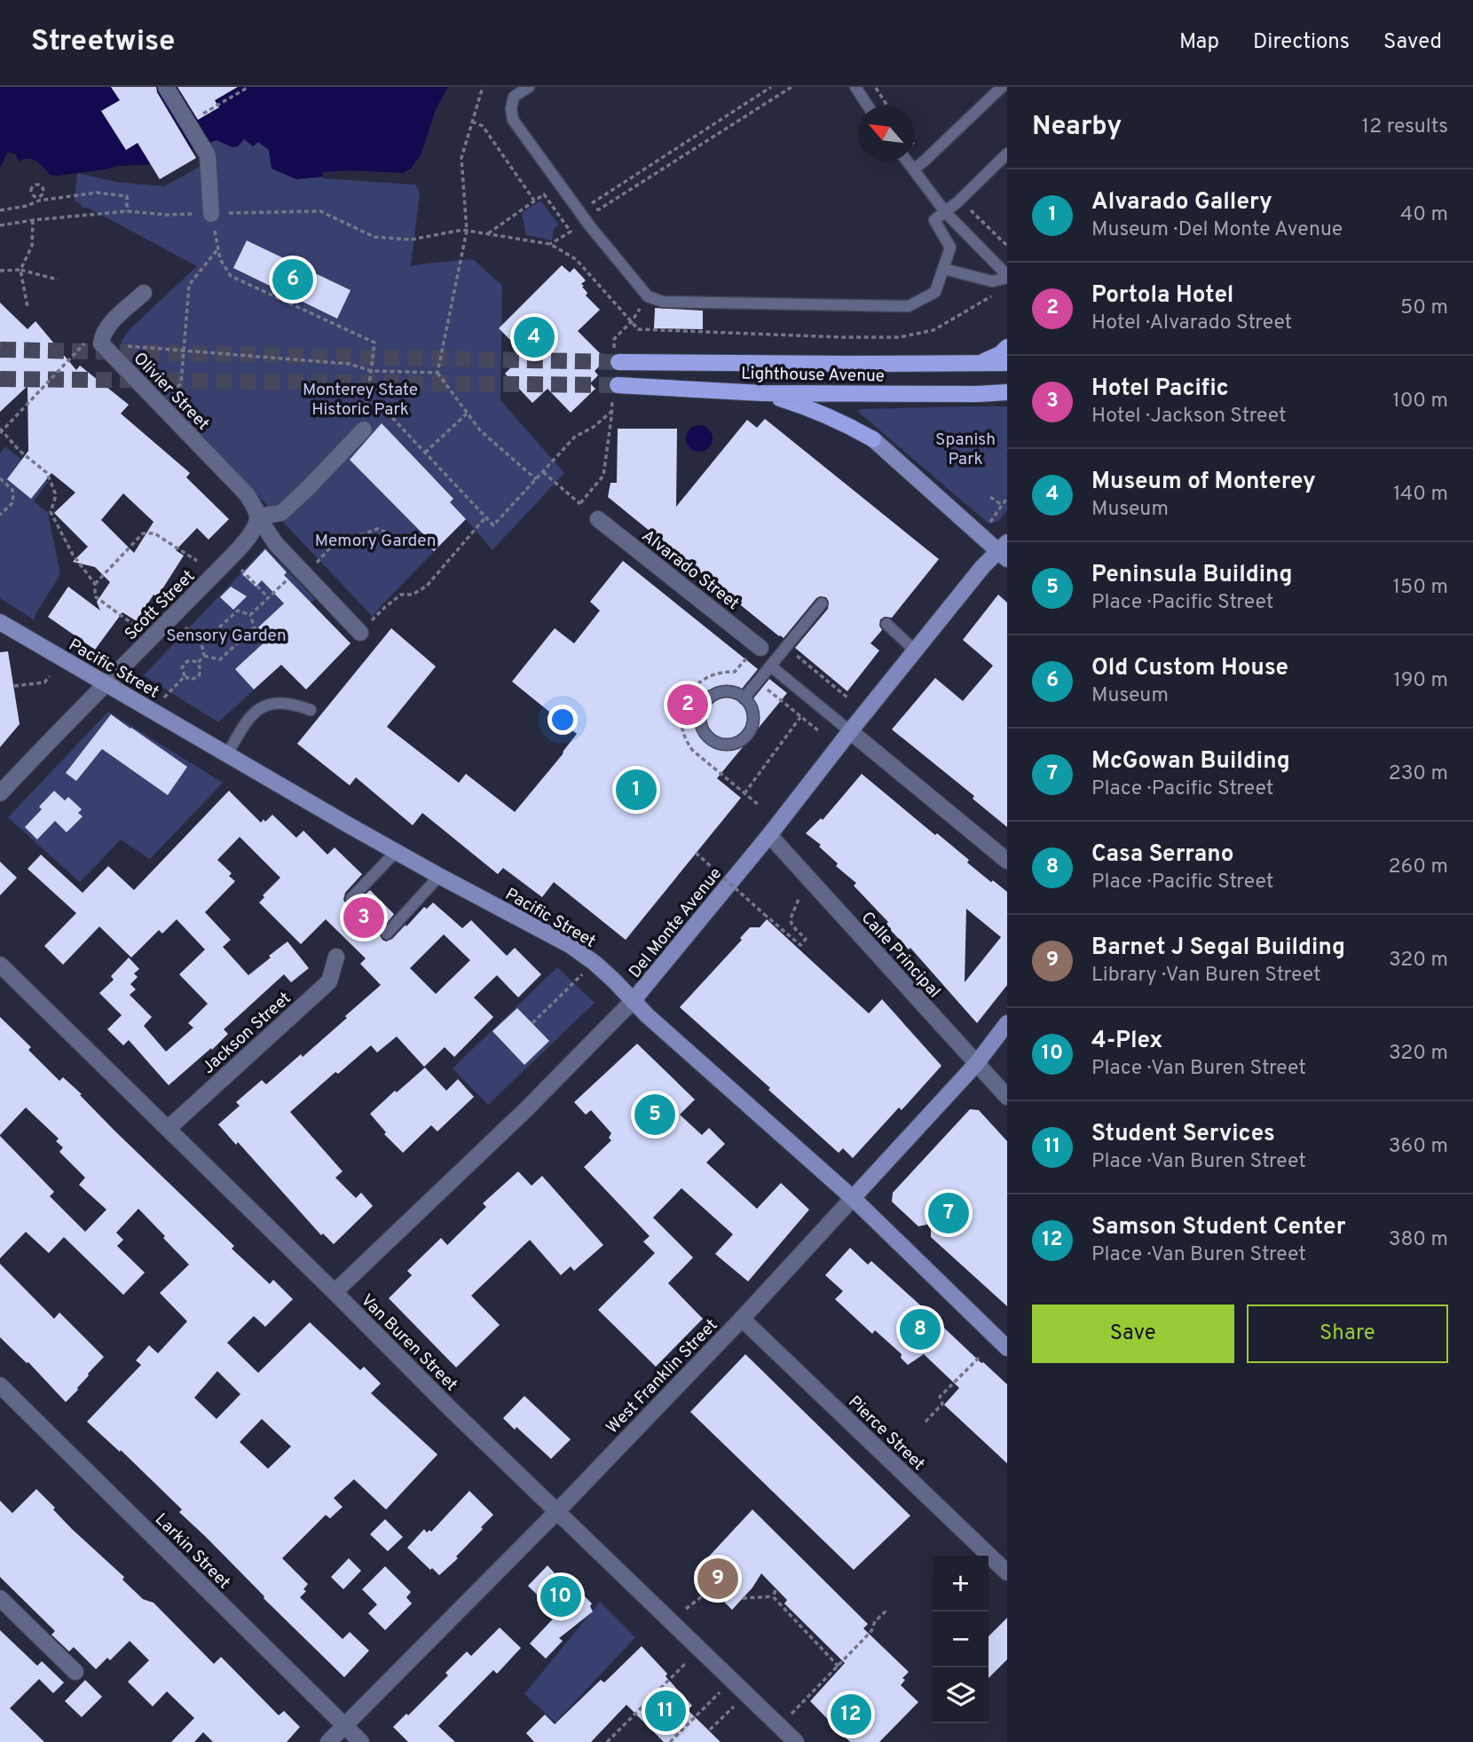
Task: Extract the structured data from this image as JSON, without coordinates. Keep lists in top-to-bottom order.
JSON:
{
  "streets": {
    "main road": [
      "Lighthouse Avenue",
      "Pacific Street",
      "Del Monte Avenue",
      "West Franklin Street"
    ],
    "street": [
      "Olivier Street",
      "Alvarado Street",
      "Scott Street",
      "Calle Principal",
      "Jackson Street",
      "Van Buren Street",
      "Pierce Street",
      "Larkin Street"
    ]
  },
  "crossings": [
    ["Olivier Street", "Scott Street"],
    ["Scott Street", "Pacific Street"],
    ["Pacific Street", "Del Monte Avenue"],
    ["Pacific Street", "West Franklin Street"],
    ["Del Monte Avenue", "Calle Principal"],
    ["Del Monte Avenue", "Van Buren Street"],
    ["Calle Principal", "West Franklin Street"],
    ["Jackson Street", "Van Buren Street"],
    ["Van Buren Street", "West Franklin Street"],
    ["West Franklin Street", "Pierce Street"],
    ["West Franklin Street", "Larkin Street"]
  ],
  "parks": [
    "Monterey State Historic Park",
    "Spanish Park",
    "Memory Garden",
    "Sensory Garden"
  ],
  "north": "top left",
  "page": {
    "header": "Streetwise",
    "nav": ["Map", "Directions", "Saved"],
    "heading": ["Nearby", "12 results"],
    "list": [
      {
        "mark": "1",
        "name": "Alvarado Gallery",
        "note": "Museum · Del Monte Avenue",
        "value": "40 m"
      },
      {
        "mark": "2",
        "name": "Portola Hotel",
        "note": "Hotel · Alvarado Street",
        "value": "50 m"
      },
      {
        "mark": "3",
        "name": "Hotel Pacific",
        "note": "Hotel · Jackson Street",
        "value": "100 m"
      },
      {
        "mark": "4",
        "name": "Museum of Monterey",
        "note": "Museum",
        "value": "140 m"
      },
      {
        "mark": "5",
        "name": "Peninsula Building",
        "note": "Place · Pacific Street",
        "value": "150 m"
      },
      {
        "mark": "6",
        "name": "Old Custom House",
        "note": "Museum",
        "value": "190 m"
      },
      {
        "mark": "7",
        "name": "McGowan Building",
        "note": "Place · Pacific Street",
        "value": "230 m"
      },
      {
        "mark": "8",
        "name": "Casa Serrano",
        "note": "Place · Pacific Street",
        "value": "260 m"
      },
      {
        "mark": "9",
        "name": "Barnet J Segal Building",
        "note": "Library · Van Buren Street",
        "value": "320 m"
      },
      {
        "mark": "10",
        "name": "4-Plex",
        "note": "Place · Van Buren Street",
        "value": "320 m"
      },
      {
        "mark": "11",
        "name": "Student Services",
        "note": "Place · Van Buren Street",
        "value": "360 m"
      },
      {
        "mark": "12",
        "name": "Samson Student Center",
        "note": "Place · Van Buren Street",
        "value": "380 m"
      }
    ],
    "pins": [
      "6",
      "4",
      "2",
      "1",
      "3",
      "5",
      "7",
      "8",
      "9",
      "10",
      "11",
      "12"
    ],
    "buttons": ["Save", "Share"],
    "map_buttons": ["+", "−"]
  }
}
